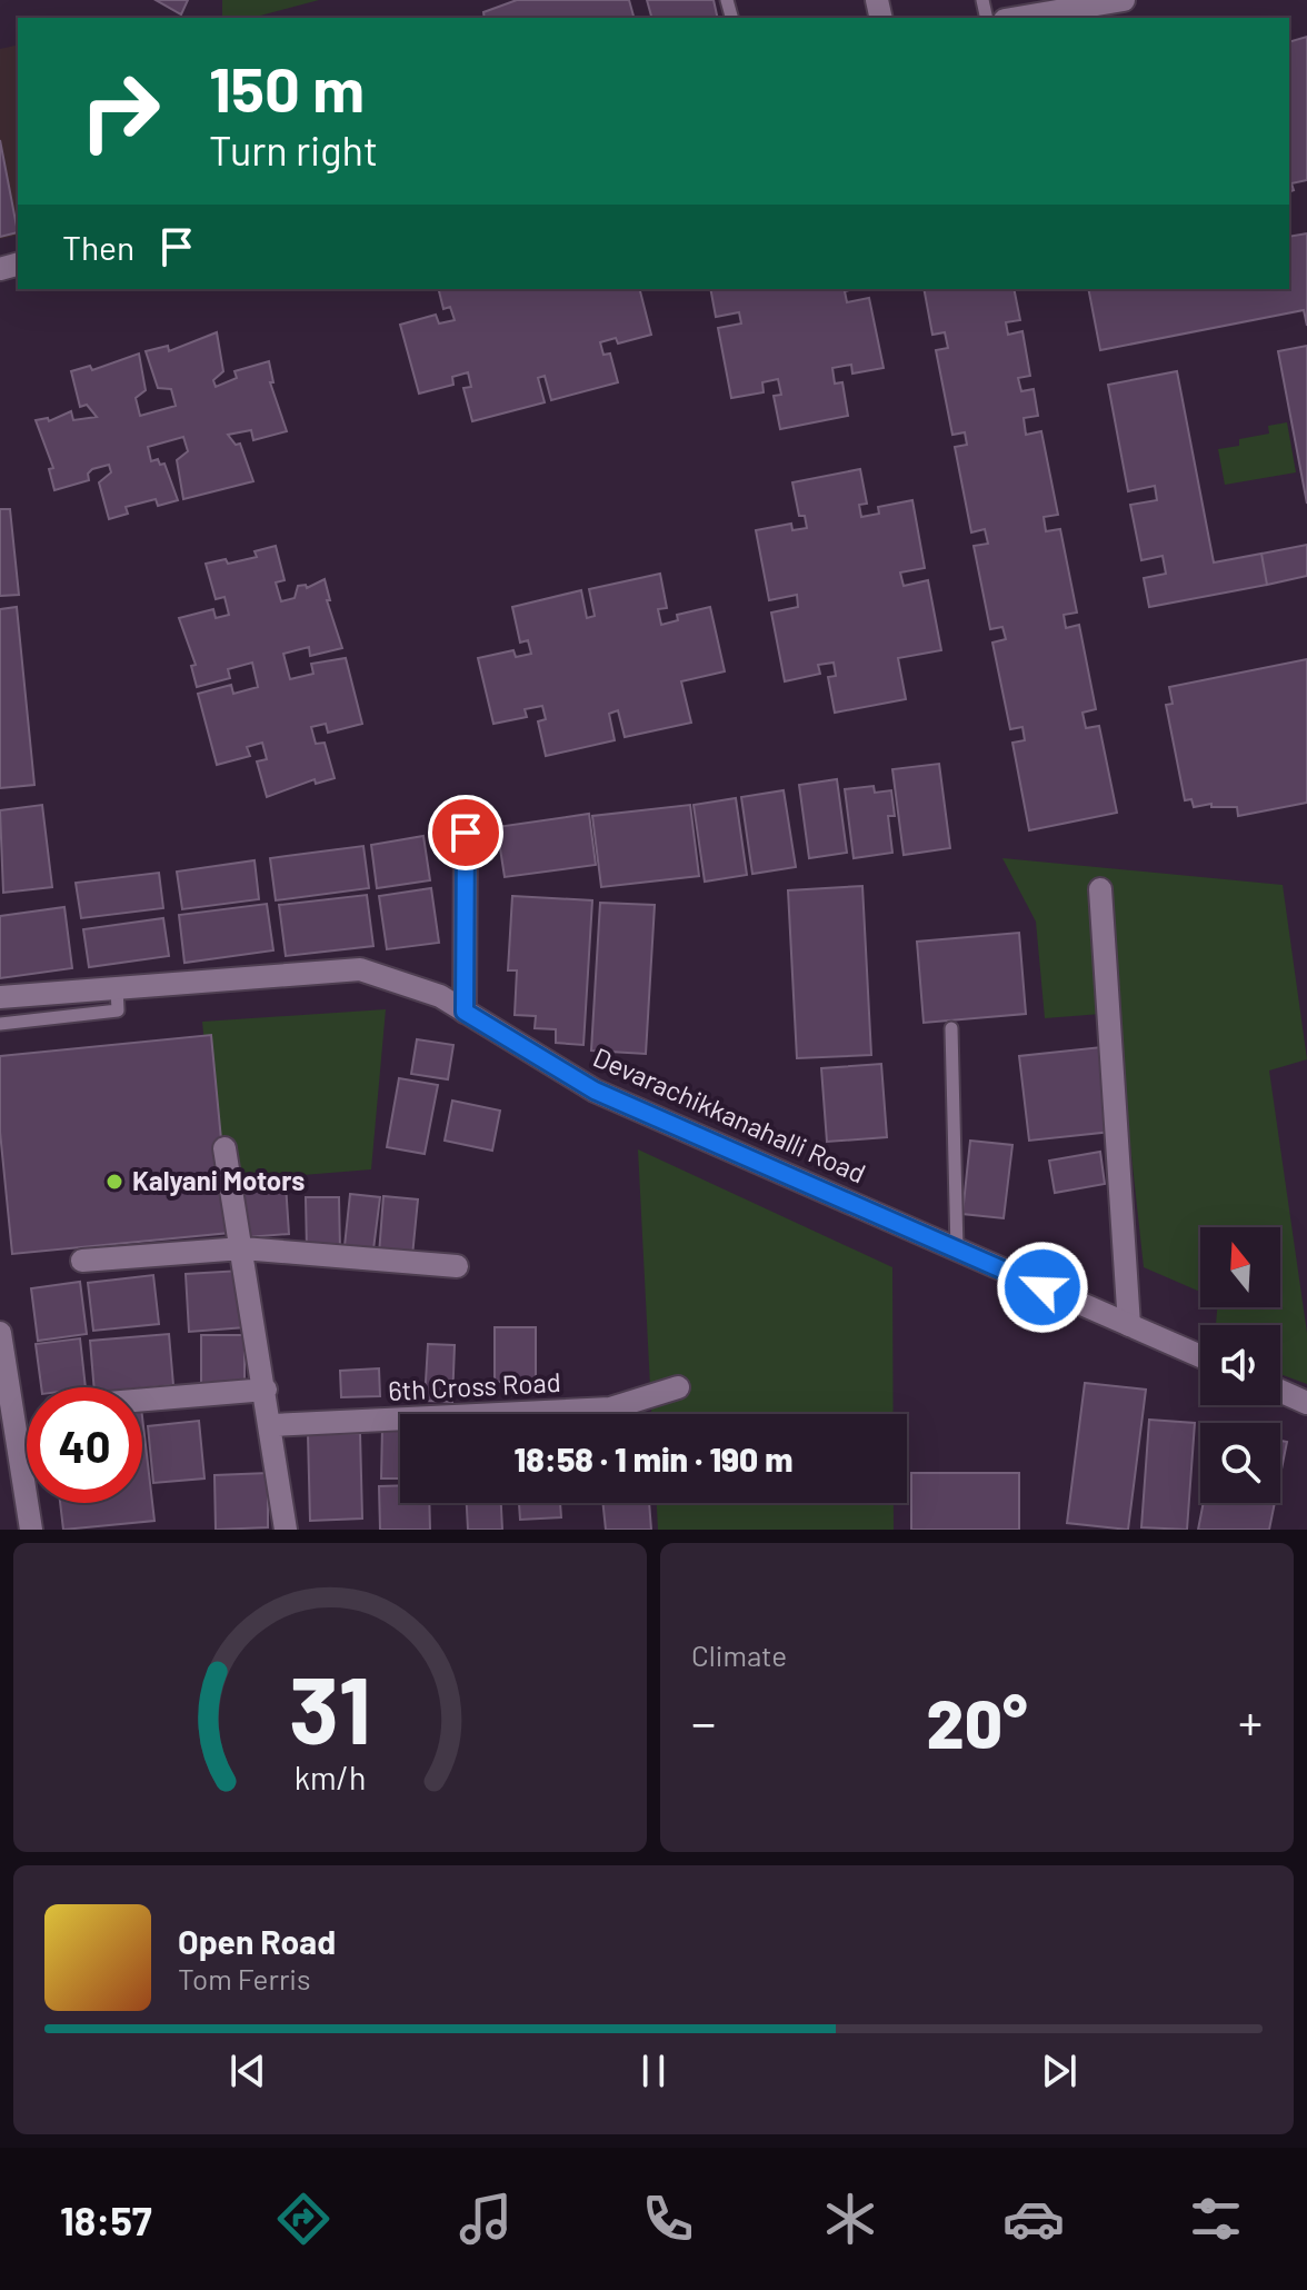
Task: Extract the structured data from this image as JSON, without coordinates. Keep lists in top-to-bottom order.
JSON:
{
  "streets": {
    "street": ["Devarachikkanahalli Road", "6th Cross Road"]
  },
  "places": ["Kalyani Motors"],
  "north": "top",
  "page": {
    "turn": ["150 m", "Turn right"],
    "then": "Then",
    "limit": "40",
    "trip": "18:58 · 1 min · 190 m",
    "tile": "Climate",
    "heat": ["−", "20°", "+"],
    "song": ["Open Road", "Tom Ferris"],
    "tabs": "18:57",
    "gauge": ["31", "km/h"]
  }
}
